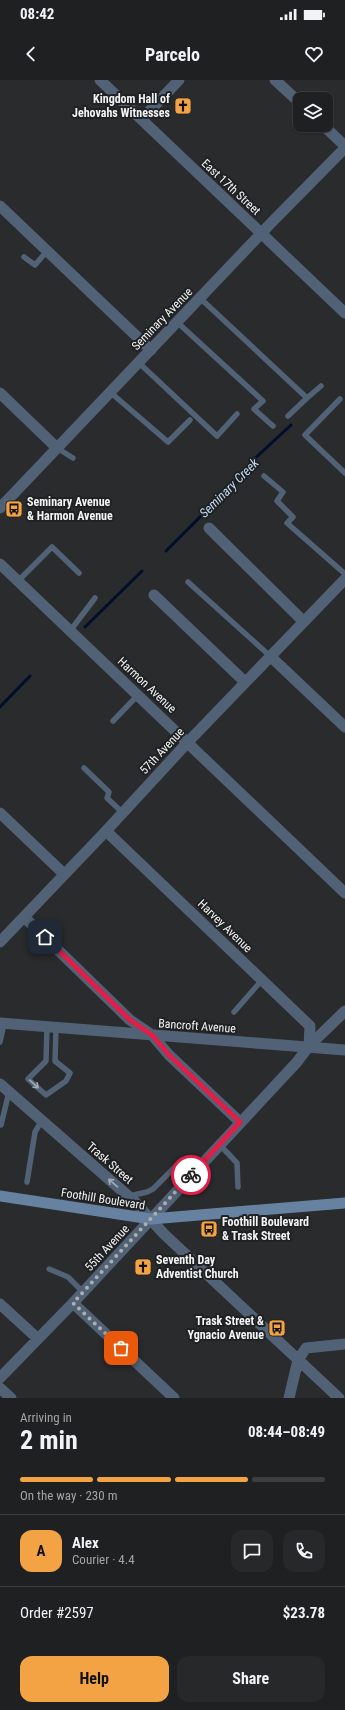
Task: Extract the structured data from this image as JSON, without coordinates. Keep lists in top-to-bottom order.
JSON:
{
  "streets": {
    "main road": ["Foothill Boulevard"],
    "street": [
      "East 17th Street",
      "Seminary Avenue",
      "Harmon Avenue",
      "57th Avenue",
      "Harvey Avenue",
      "Bancroft Avenue",
      "Trask Street",
      "55th Avenue"
    ]
  },
  "crossings": [
    ["East 17th Street", "Seminary Avenue"],
    ["Harmon Avenue", "57th Avenue"],
    ["57th Avenue", "Harvey Avenue"],
    ["Harvey Avenue", "Bancroft Avenue"],
    ["Harvey Avenue", "55th Avenue"],
    ["Bancroft Avenue", "55th Avenue"],
    ["Trask Street", "Foothill Boulevard"],
    ["Trask Street", "55th Avenue"],
    ["Foothill Boulevard", "55th Avenue"]
  ],
  "water": ["Seminary Creek"],
  "places": {
    "church": ["Kingdom Hall of Jehovahs Witnesses", "Seventh Day Adventist Church"],
    "bus stop": ["Seminary Avenue & Harmon Avenue", "Foothill Boulevard & Trask Street", "Trask Street & Ygnacio Avenue"]
  },
  "page": {
    "status": "08:42",
    "header": "Parcelo",
    "heading": ["2 min", "Arriving in", "08:44–08:49"],
    "panel": [
      "Alex",
      "Courier · 4.4",
      "Order #2597",
      "$23.78"
    ],
    "bar": "On the way · 230 m",
    "round": "A",
    "buttons": ["Help", "Share"]
  }
}
